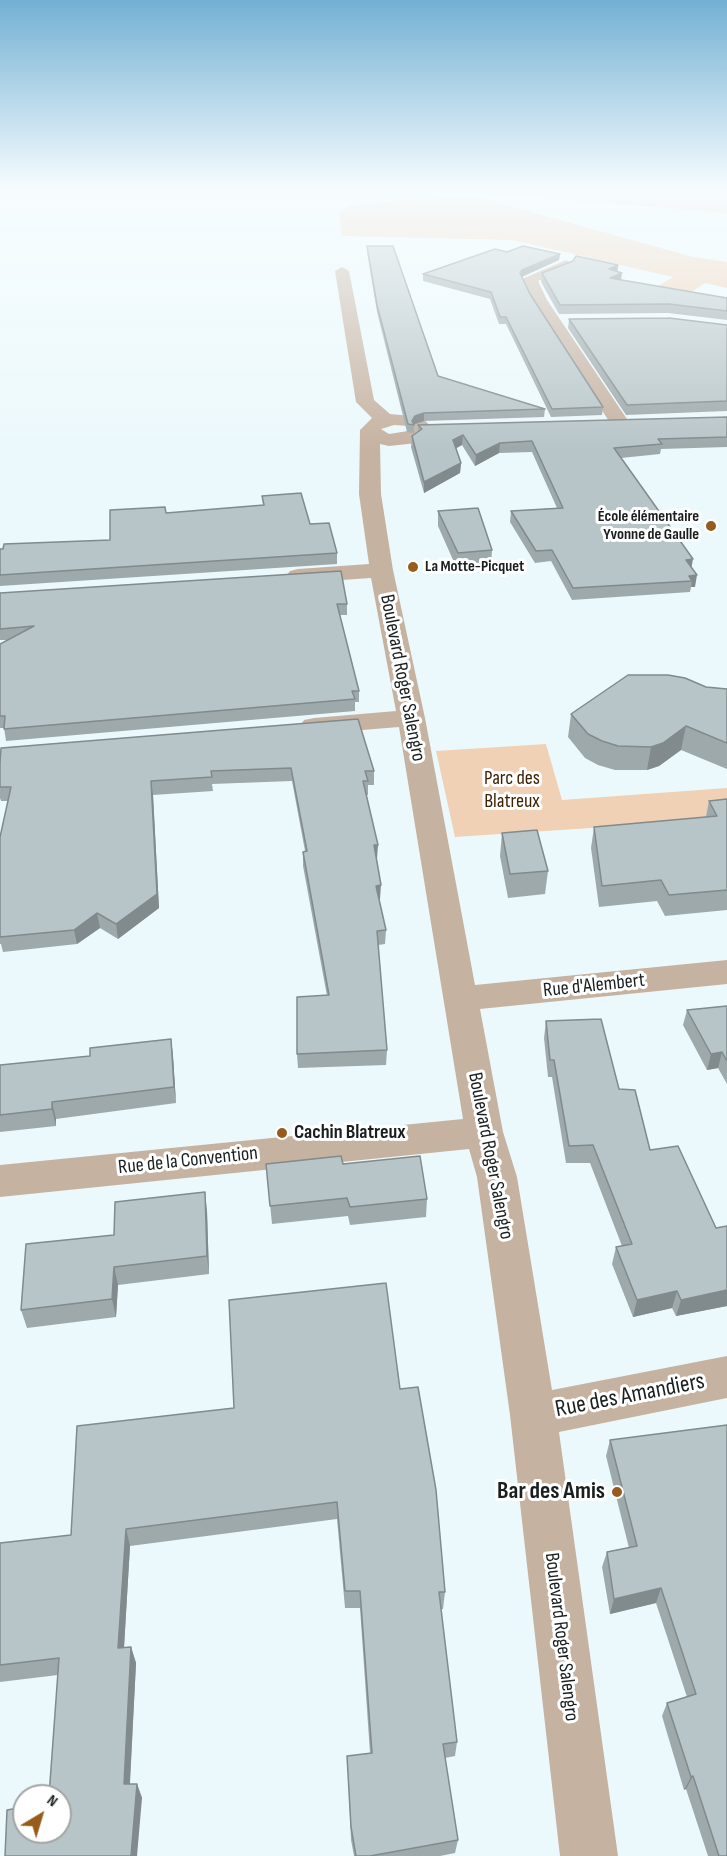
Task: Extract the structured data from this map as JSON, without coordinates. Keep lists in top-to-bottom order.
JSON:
{
  "streets": {
    "street": [
      "Boulevard Roger Salengro",
      "Rue d'Alembert",
      "Rue de la Convention",
      "Rue des Amandiers"
    ]
  },
  "crossings": [
    ["Boulevard Roger Salengro", "Rue d'Alembert"],
    ["Boulevard Roger Salengro", "Rue de la Convention"],
    ["Boulevard Roger Salengro", "Rue des Amandiers"]
  ],
  "parks": ["Parc des Blatreux"],
  "places": [
    "École élémentaire Yvonne de Gaulle",
    "La Motte-Picquet",
    "Cachin Blatreux",
    "Bar des Amis"
  ],
  "north": "top right"
}
